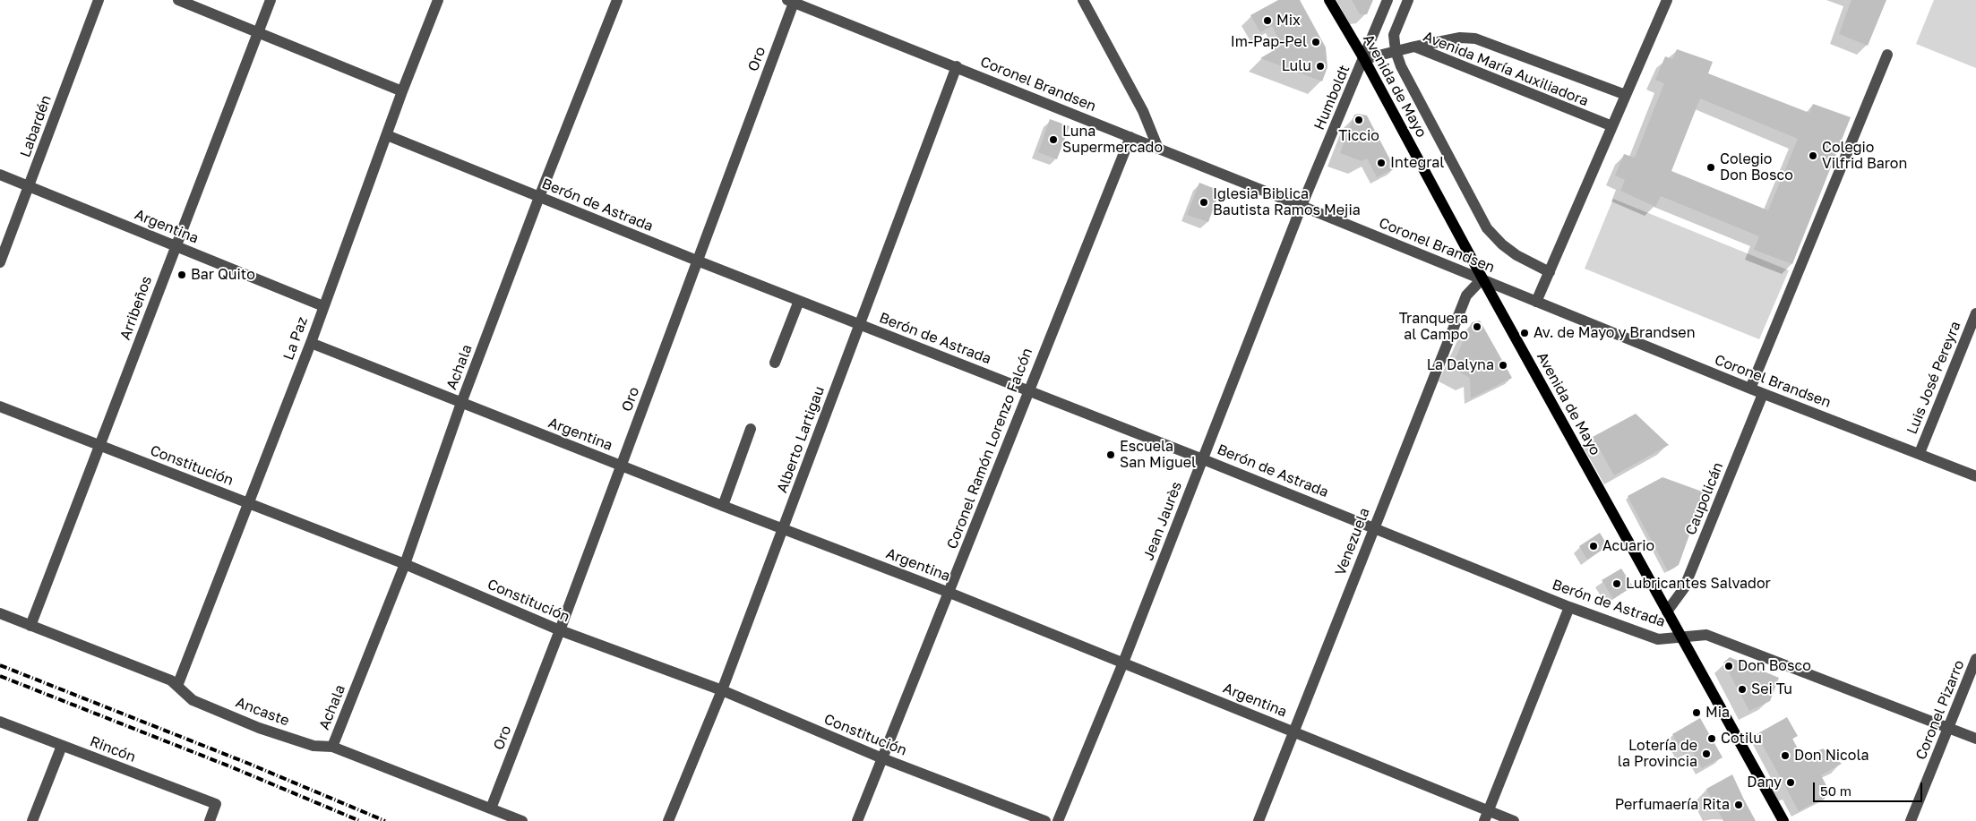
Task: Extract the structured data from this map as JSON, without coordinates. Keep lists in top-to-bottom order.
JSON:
{
  "streets": {
    "main road": ["Avenida de Mayo"],
    "street": [
      "Oro",
      "Avenida María Auxiliadora",
      "Coronel Brandsen",
      "Humboldt",
      "Labardén",
      "Berón de Astrada",
      "Argentina",
      "Arribeños",
      "La Paz",
      "Achala",
      "Luis José Pereyra",
      "Alberto Lartigau",
      "Coronel Ramón Lorenzo Falcón",
      "Constitución",
      "Caupolicán",
      "Jean Jaurès",
      "Venezuela",
      "Coronel Pizarro",
      "Ancaste",
      "Rincón"
    ]
  },
  "crossings": [
    ["Oro", "Coronel Brandsen"],
    ["Oro", "Berón de Astrada"],
    ["Oro", "Argentina"],
    ["Oro", "Constitución"],
    ["Oro", "Ancaste"],
    ["Avenida María Auxiliadora", "Avenida de Mayo"],
    ["Avenida María Auxiliadora", "Humboldt"],
    ["Coronel Brandsen", "Avenida de Mayo"],
    ["Coronel Brandsen", "Humboldt"],
    ["Coronel Brandsen", "Luis José Pereyra"],
    ["Coronel Brandsen", "Alberto Lartigau"],
    ["Coronel Brandsen", "Coronel Ramón Lorenzo Falcón"],
    ["Coronel Brandsen", "Caupolicán"],
    ["Coronel Brandsen", "Jean Jaurès"],
    ["Coronel Brandsen", "Venezuela"],
    ["Avenida de Mayo", "Humboldt"],
    ["Avenida de Mayo", "Berón de Astrada"],
    ["Avenida de Mayo", "Caupolicán"],
    ["Avenida de Mayo", "Venezuela"],
    ["Humboldt", "Jean Jaurès"],
    ["Labardén", "Argentina"],
    ["Berón de Astrada", "La Paz"],
    ["Berón de Astrada", "Achala"],
    ["Berón de Astrada", "Alberto Lartigau"],
    ["Berón de Astrada", "Coronel Ramón Lorenzo Falcón"],
    ["Berón de Astrada", "Jean Jaurès"],
    ["Berón de Astrada", "Venezuela"],
    ["Berón de Astrada", "Coronel Pizarro"],
    ["Argentina", "Arribeños"],
    ["Argentina", "La Paz"],
    ["Argentina", "Achala"],
    ["Argentina", "Alberto Lartigau"],
    ["Argentina", "Coronel Ramón Lorenzo Falcón"],
    ["Argentina", "Jean Jaurès"],
    ["Argentina", "Venezuela"],
    ["Arribeños", "Constitución"],
    ["Arribeños", "Ancaste"],
    ["La Paz", "Constitución"],
    ["La Paz", "Ancaste"],
    ["Achala", "Constitución"],
    ["Achala", "Ancaste"],
    ["Alberto Lartigau", "Constitución"],
    ["Coronel Ramón Lorenzo Falcón", "Constitución"]
  ],
  "places": [
    "Mix",
    "Im-Pap-Pel",
    "Lulu",
    "Ticcio",
    "Luna Supermercado",
    "Colegio Vilfrid Baron",
    "Integral",
    "Colegio Don Bosco",
    "Iglesia Biblica Bautista Ramos Mejia",
    "Bar Quito",
    "Tranquera al Campo",
    "Av. de Mayo y Brandsen",
    "La Dalyna",
    "Escuela San Miguel",
    "Acuario",
    "Lubricantes Salvador",
    "Don Bosco",
    "Sei Tu",
    "Mia",
    "Cotilu",
    "Lotería de la Provincia",
    "Don Nicola",
    "Dany",
    "Perfumaería Rita"
  ],
  "scale_bar": "50 m"
}
